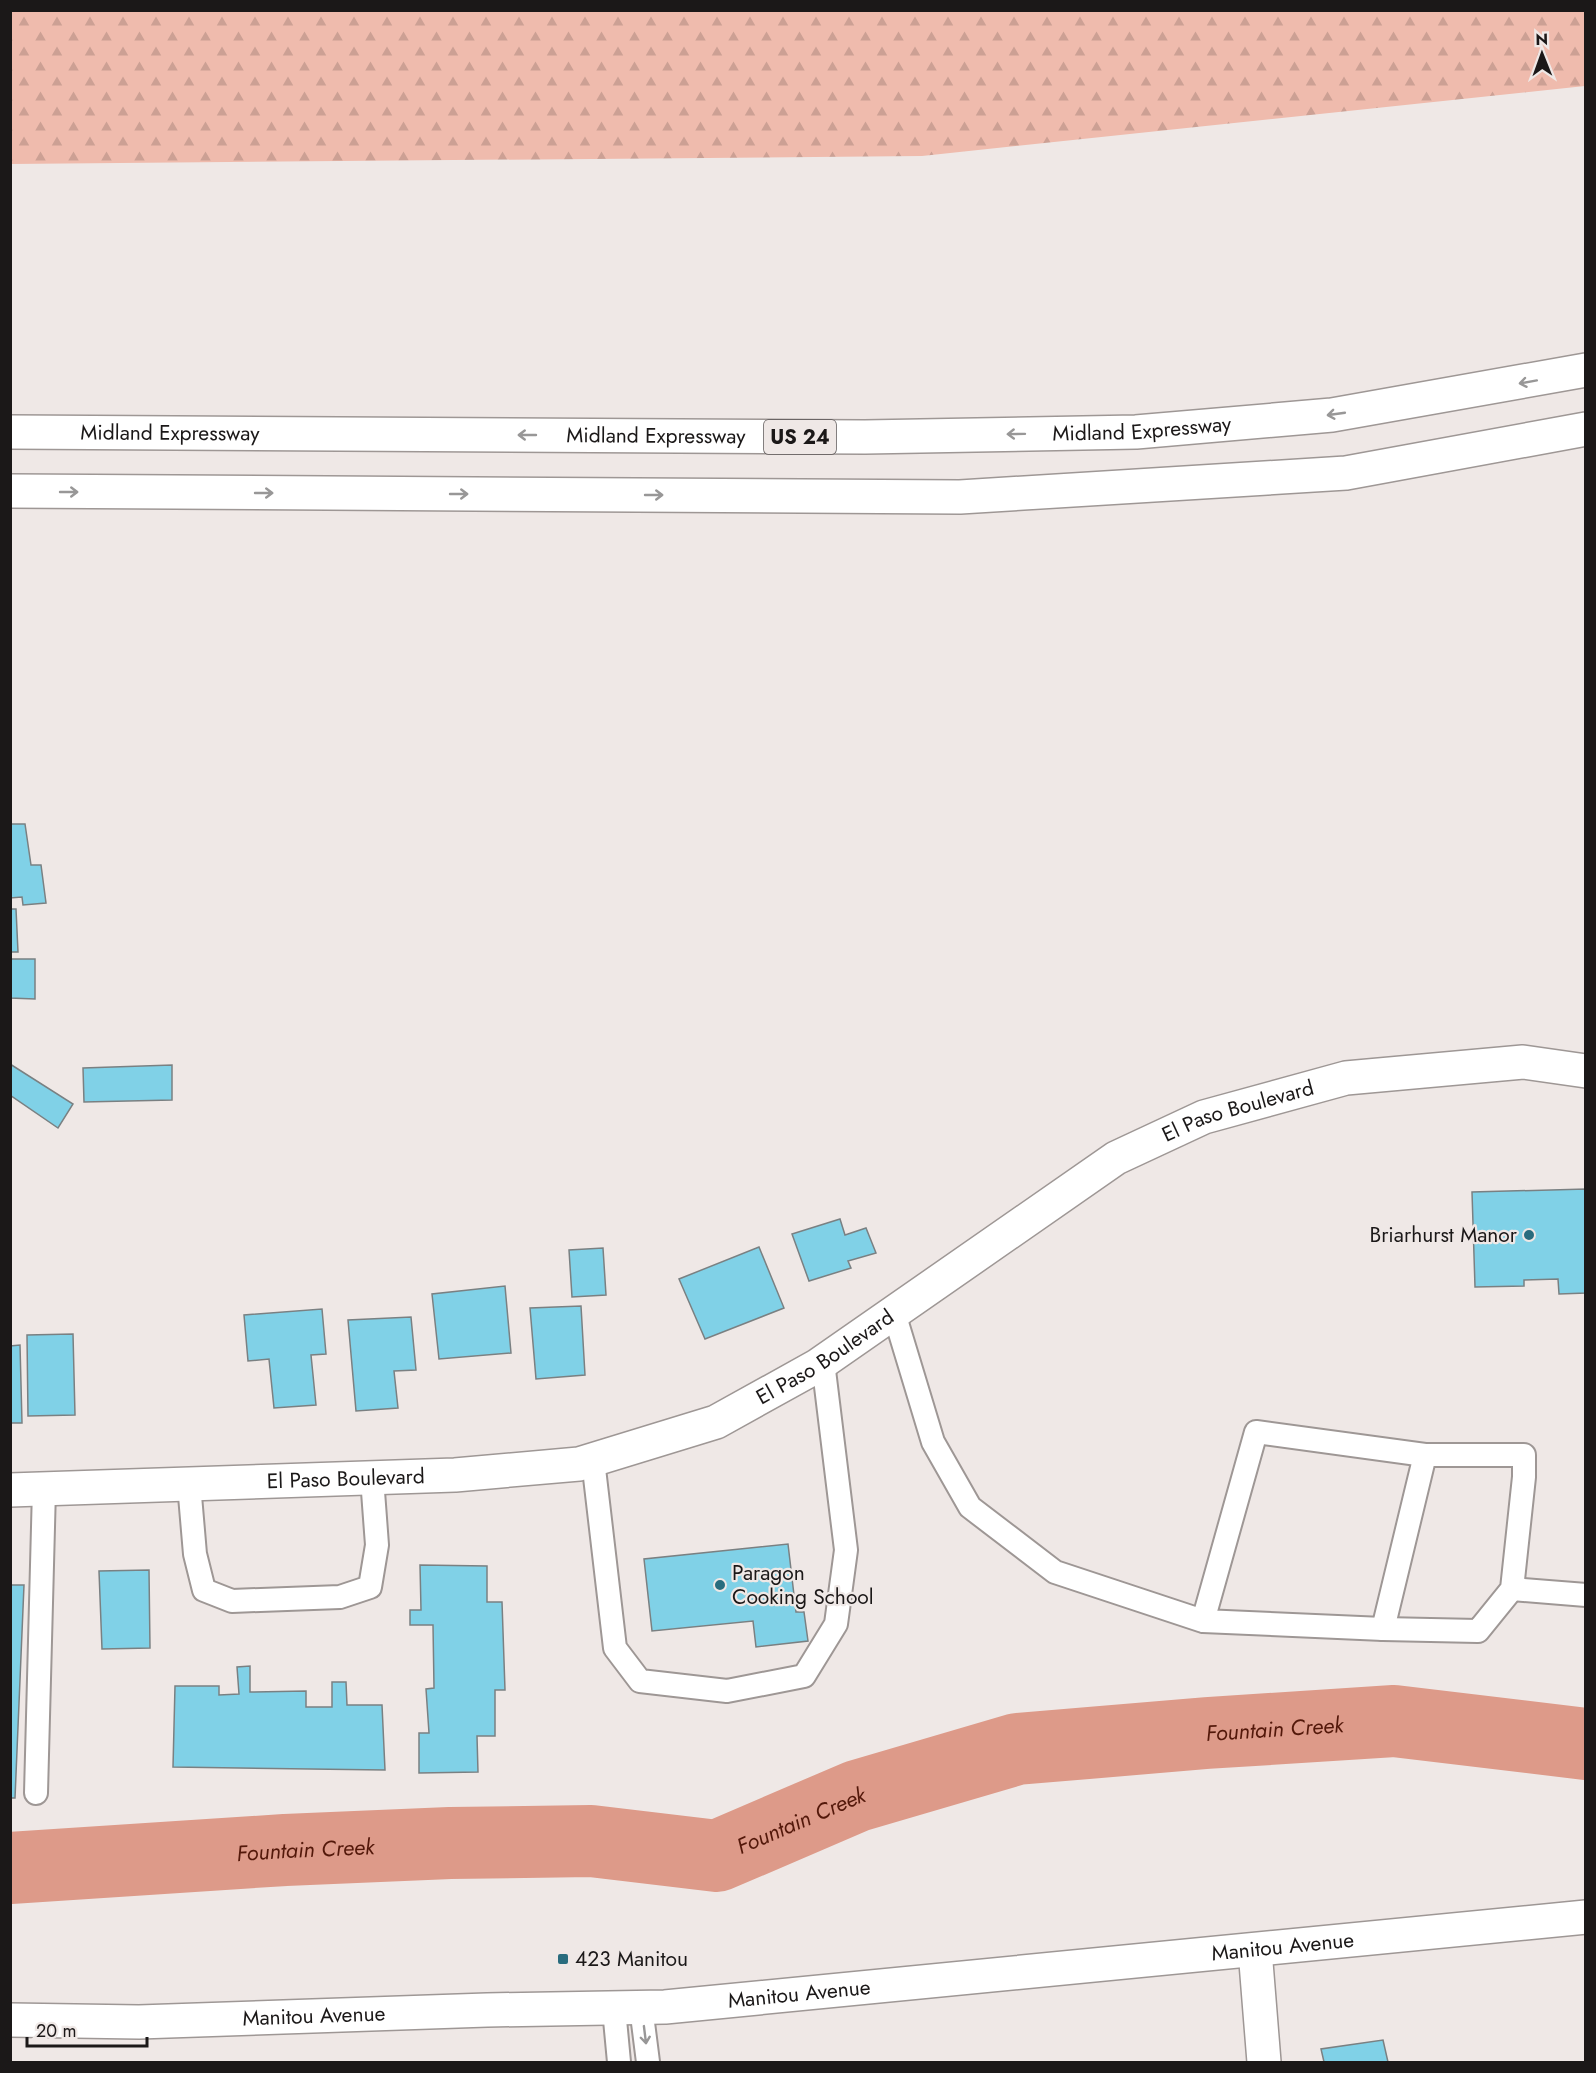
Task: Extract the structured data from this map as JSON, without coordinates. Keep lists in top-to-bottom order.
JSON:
{
  "streets": {
    "main road": [
      "Midland Expressway",
      "US 24",
      "El Paso Boulevard",
      "Manitou Avenue"
    ]
  },
  "water": ["Fountain Creek"],
  "places": {
    "other": ["Briarhurst Manor", "Paragon Cooking School"],
    "transit": ["423 Manitou"]
  },
  "scale_bar": "20 m",
  "north": "top"
}
